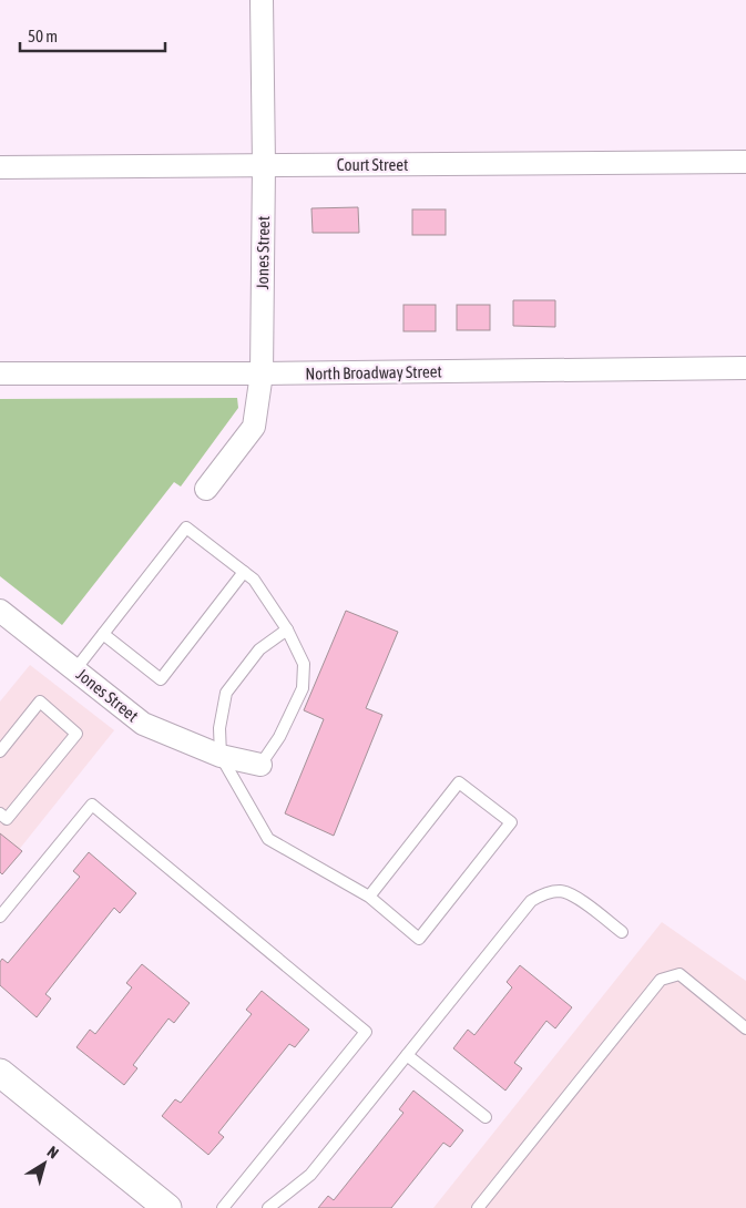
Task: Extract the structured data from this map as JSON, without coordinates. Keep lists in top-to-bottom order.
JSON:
{
  "streets": {
    "street": ["Court Street", "Jones Street", "North Broadway Street"]
  },
  "crossings": [
    ["Court Street", "Jones Street"],
    ["Jones Street", "North Broadway Street"]
  ],
  "scale_bar": "50 m",
  "north": "top right"
}
